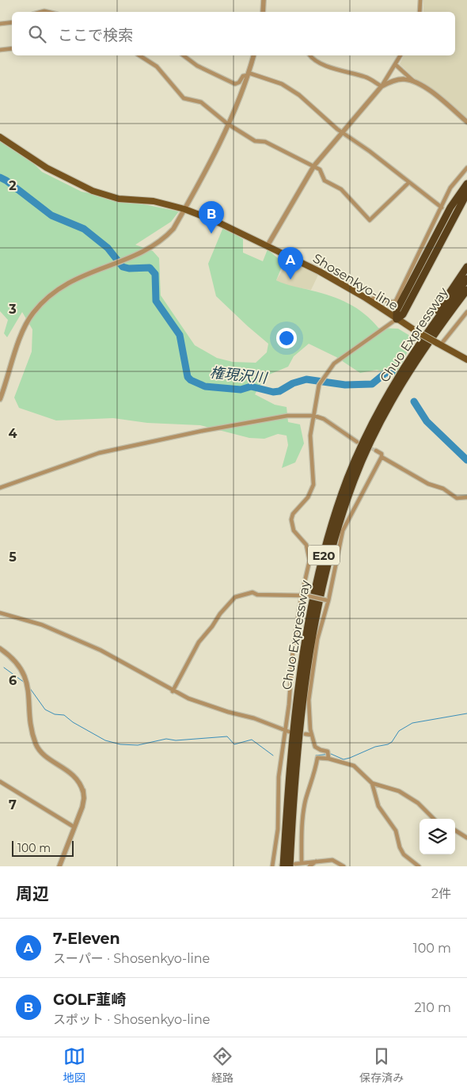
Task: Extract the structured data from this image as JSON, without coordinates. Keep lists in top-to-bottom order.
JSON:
{
  "streets": {
    "highway": ["Chuo Expressway", "E20"],
    "main road": ["Shosenkyo-line"]
  },
  "water": ["権現沢川"],
  "scale_bar": "100 m",
  "page": {
    "search": "ここで検索",
    "pins": ["B", "A"],
    "scale": "100 m",
    "heading": ["周辺", "2件"],
    "list": [
      {
        "mark": "A",
        "name": "7-Eleven",
        "note": "スーパー · Shosenkyo-line",
        "value": "100 m"
      },
      {
        "mark": "B",
        "name": "GOLF韮崎",
        "note": "スポット · Shosenkyo-line",
        "value": "210 m"
      }
    ],
    "nav": ["地図", "経路", "保存済み"]
  },
  "grid": {
    "rows": [
      "2",
      "3",
      "4",
      "5",
      "6",
      "7"
    ]
  }
}
